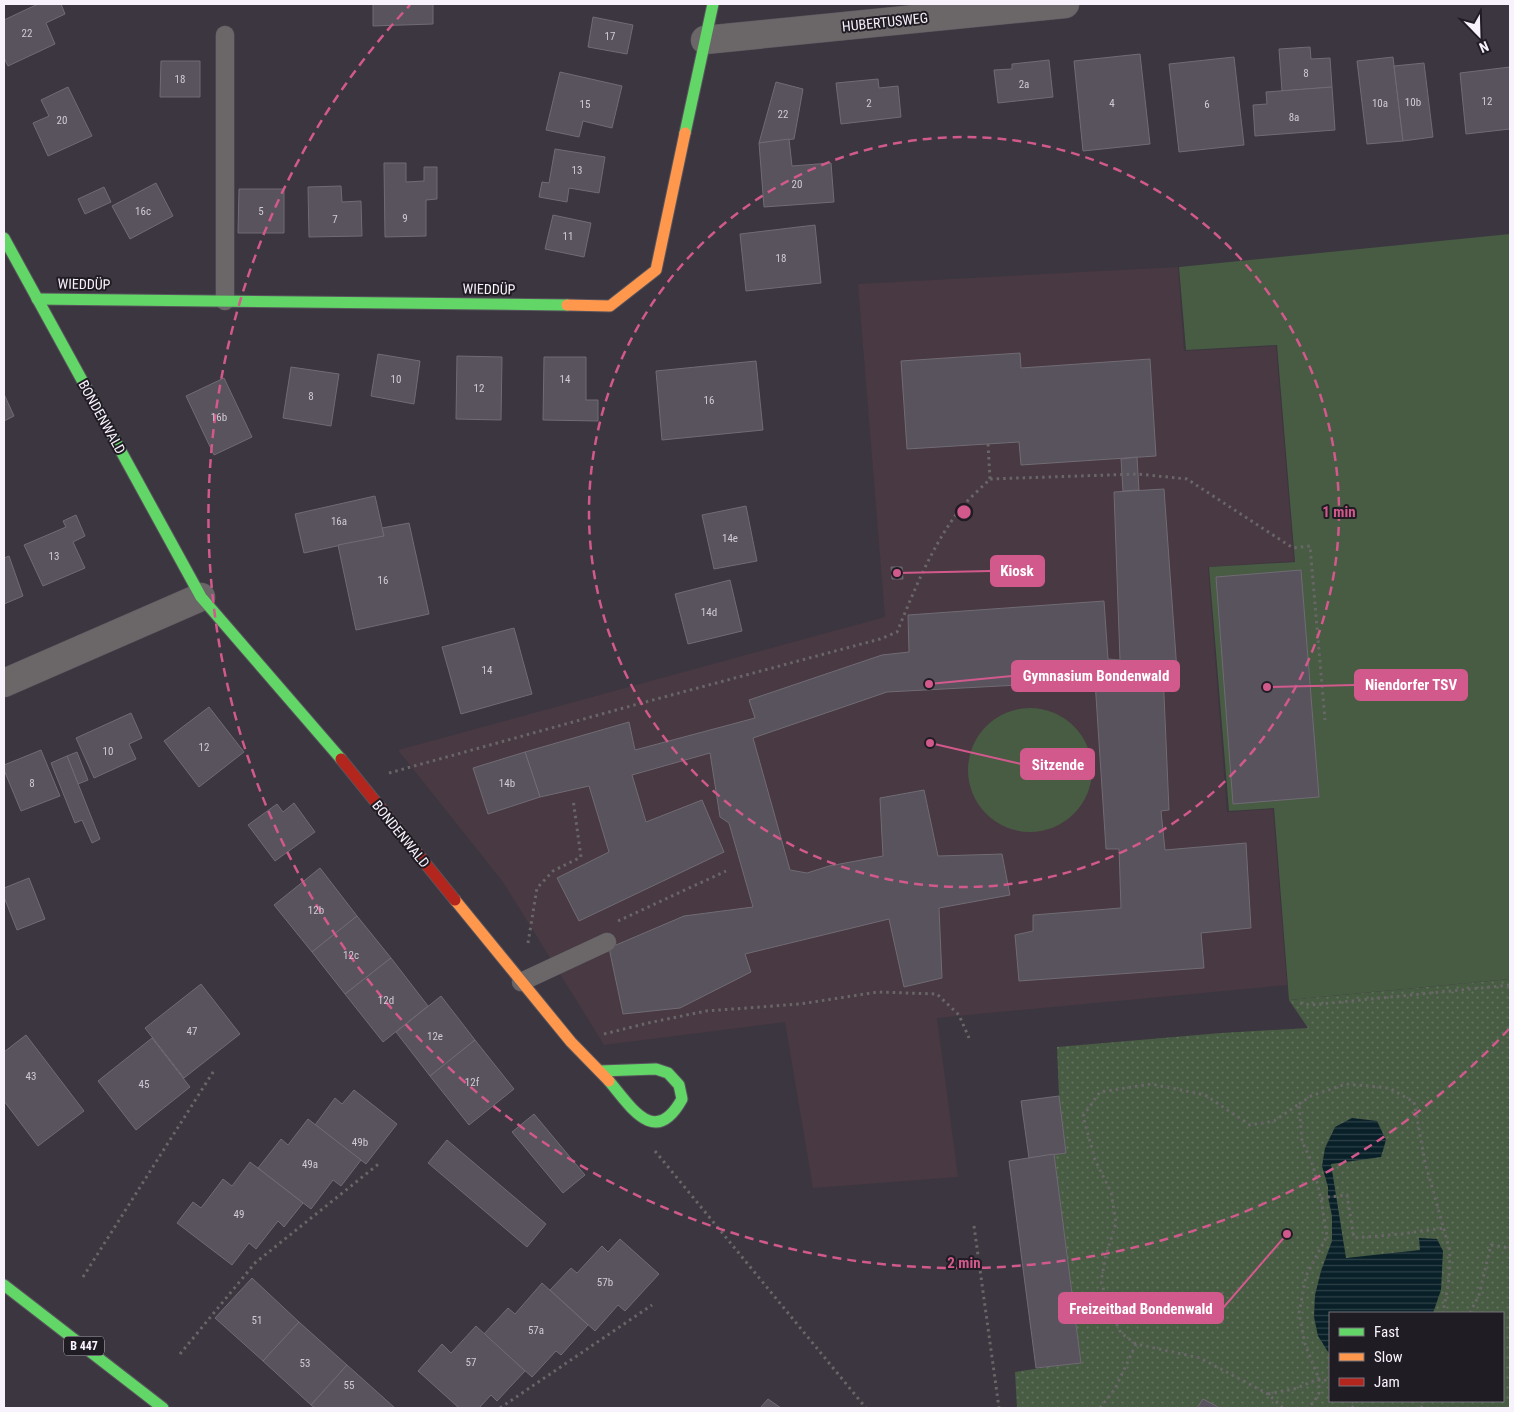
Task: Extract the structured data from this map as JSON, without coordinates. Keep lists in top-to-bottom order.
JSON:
{
  "streets": {
    "street": [
      "HUBERTUSWEG",
      "WIEDDÜP",
      "BONDENWALD",
      "B 447"
    ]
  },
  "crossings": [
    ["HUBERTUSWEG", "WIEDDÜP"],
    ["WIEDDÜP", "BONDENWALD"]
  ],
  "places": [
    "Kiosk",
    "Gymnasium Bondenwald",
    "Niendorfer TSV",
    "Sitzende",
    "Freizeitbad Bondenwald"
  ],
  "house_numbers": [
    "22",
    "17",
    "8",
    "18",
    "2a",
    "12",
    "10b",
    "2",
    "4",
    "10a",
    "15",
    "6",
    "22",
    "8a",
    "20",
    "13",
    "20",
    "16c",
    "5",
    "9",
    "7",
    "11",
    "18",
    "10",
    "14",
    "12",
    "8",
    "16",
    "16b",
    "16a",
    "14e",
    "13",
    "16",
    "14d",
    "14",
    "12",
    "10",
    "8",
    "14b",
    "12b",
    "12c",
    "12d",
    "47",
    "12e",
    "43",
    "12f",
    "45",
    "49b",
    "49a",
    "49",
    "57b",
    "51",
    "57a",
    "57",
    "53",
    "55"
  ],
  "legend": ["Fast", "Slow", "Jam"],
  "north": "bottom right",
  "rings": ["1 min", "2 min"]
}
